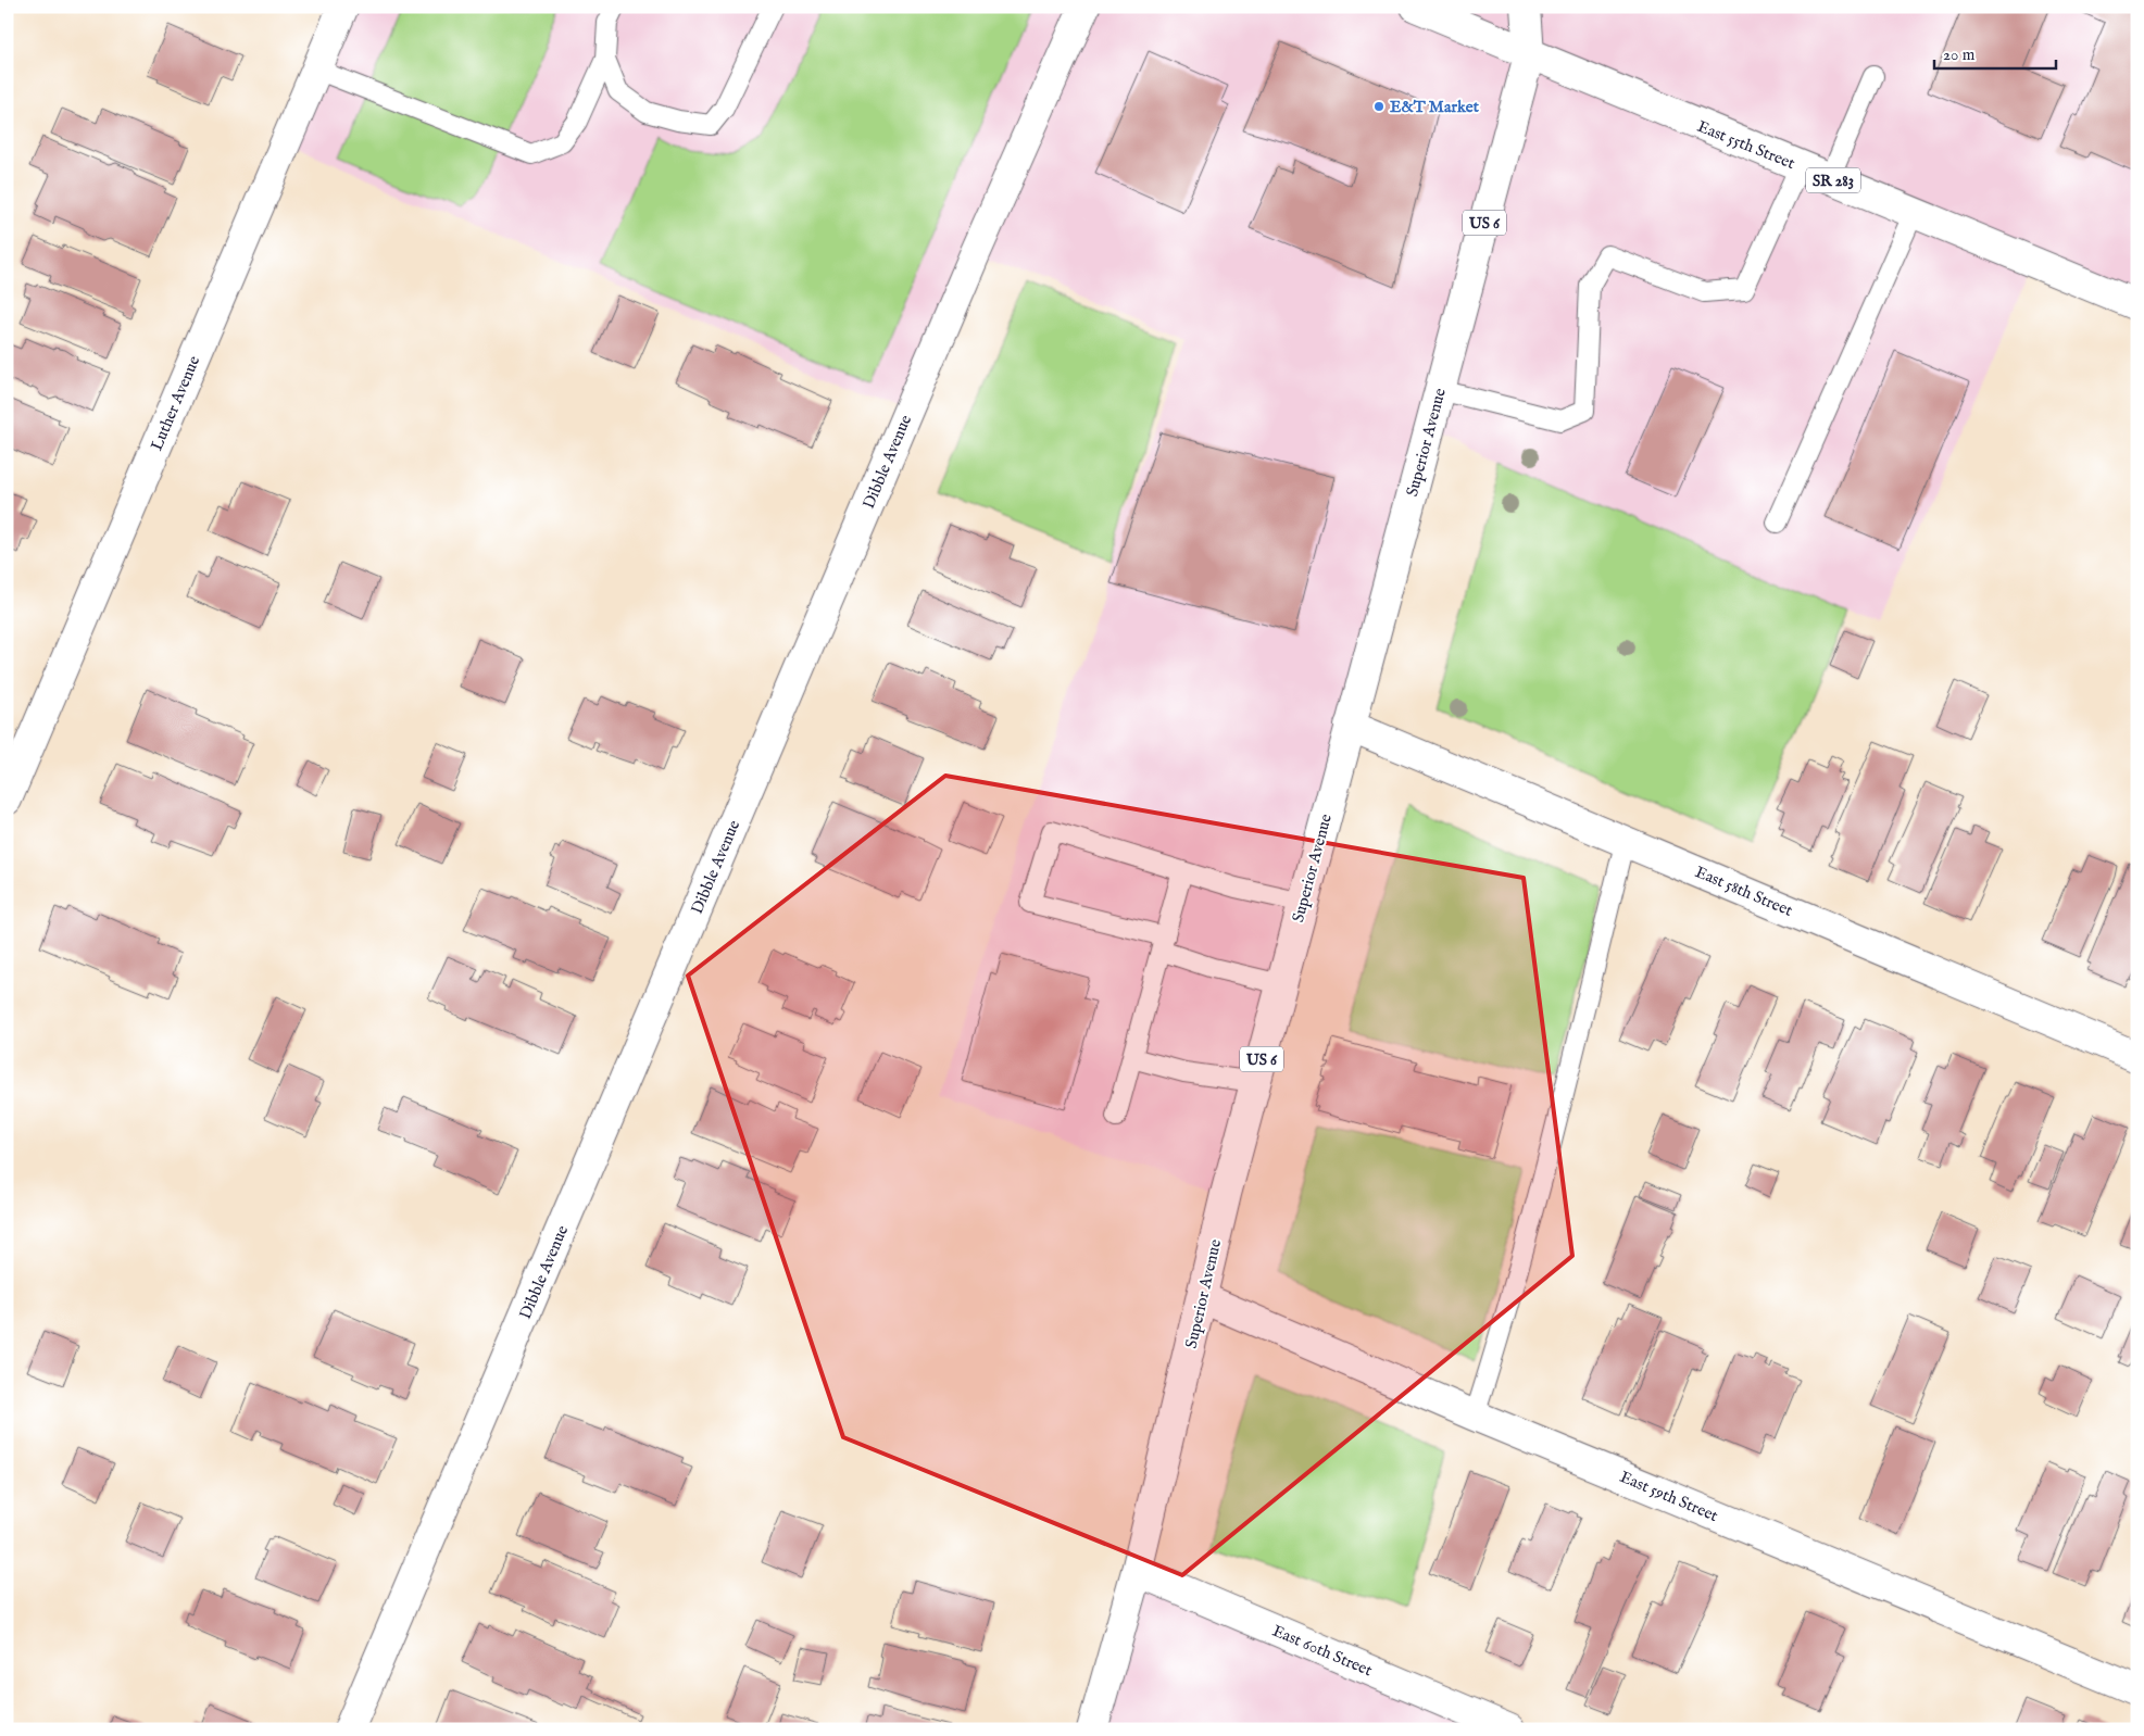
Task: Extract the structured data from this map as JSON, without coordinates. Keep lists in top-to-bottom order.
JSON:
{
  "streets": {
    "street": [
      "East 55th Street",
      "SR 283",
      "US 6",
      "Luther Avenue",
      "Superior Avenue",
      "Dibble Avenue",
      "East 58th Street",
      "East 59th Street",
      "East 60th Street"
    ]
  },
  "crossings": [
    ["East 55th Street", "Superior Avenue"],
    ["Superior Avenue", "East 58th Street"],
    ["Superior Avenue", "East 59th Street"],
    ["Superior Avenue", "East 60th Street"]
  ],
  "places": ["E&T Market"],
  "scale_bar": "20 m"
}
